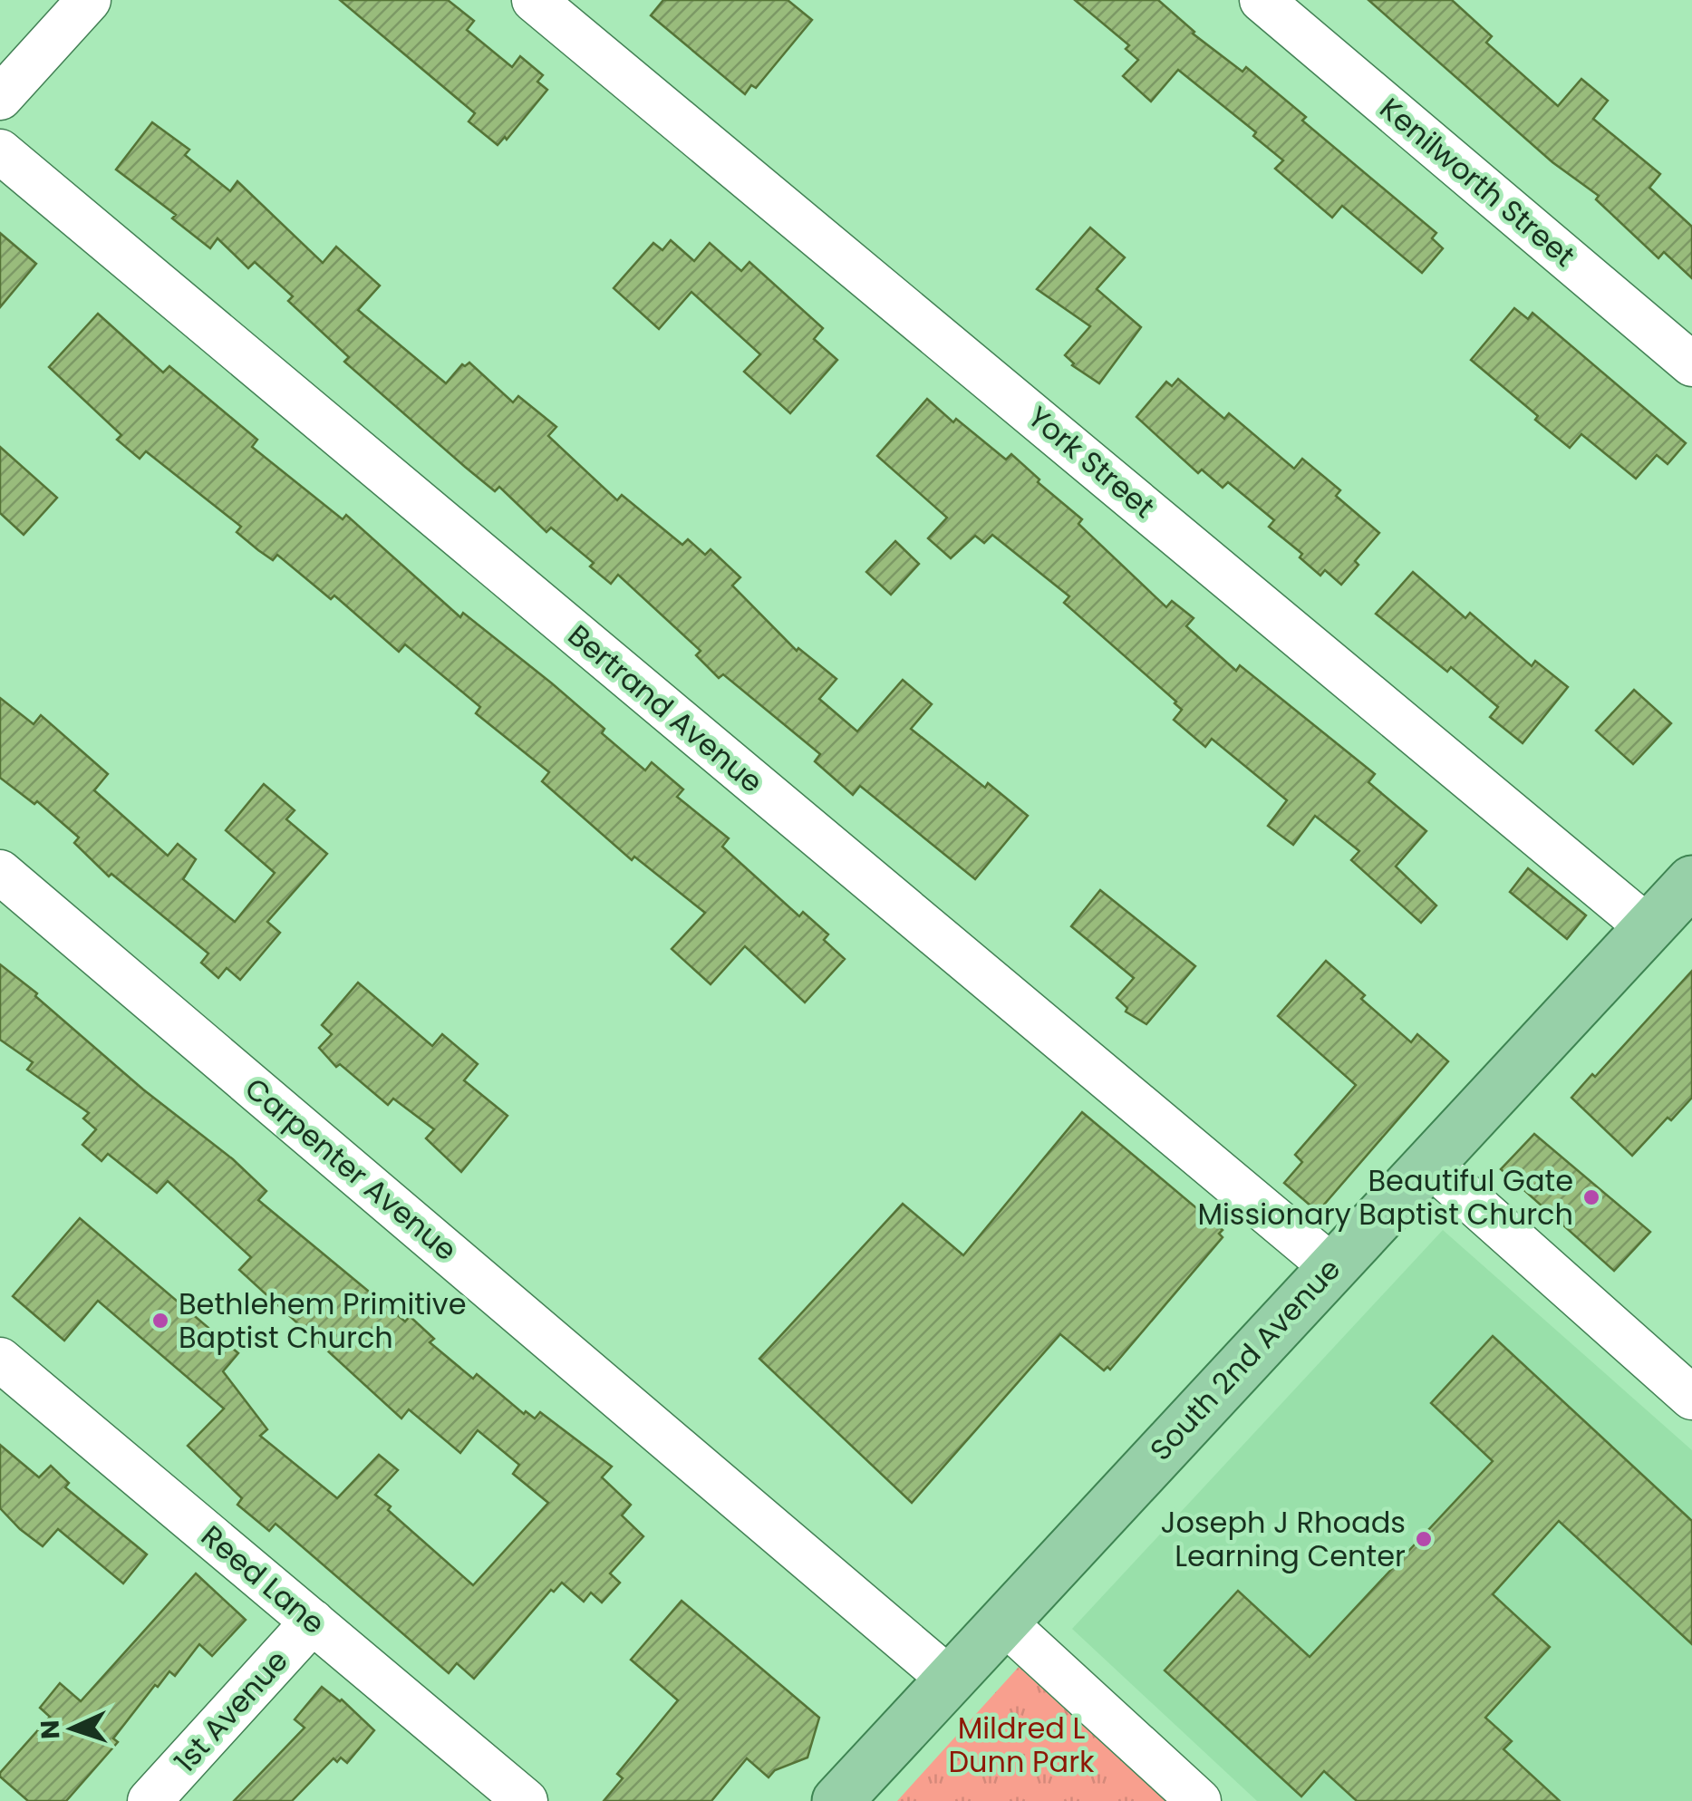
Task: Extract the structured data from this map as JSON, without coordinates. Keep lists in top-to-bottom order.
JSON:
{
  "streets": {
    "main road": ["South 2nd Avenue"],
    "street": [
      "Kenilworth Street",
      "York Street",
      "Bertrand Avenue",
      "Carpenter Avenue",
      "Reed Lane",
      "1st Avenue"
    ]
  },
  "crossings": [
    ["York Street", "South 2nd Avenue"],
    ["Bertrand Avenue", "South 2nd Avenue"],
    ["Carpenter Avenue", "South 2nd Avenue"],
    ["Reed Lane", "1st Avenue"]
  ],
  "parks": ["Mildred L Dunn Park"],
  "places": ["Beautiful Gate Missionary Baptist Church", "Bethlehem Primitive Baptist Church", "Joseph J Rhoads Learning Center"],
  "north": "left"
}
